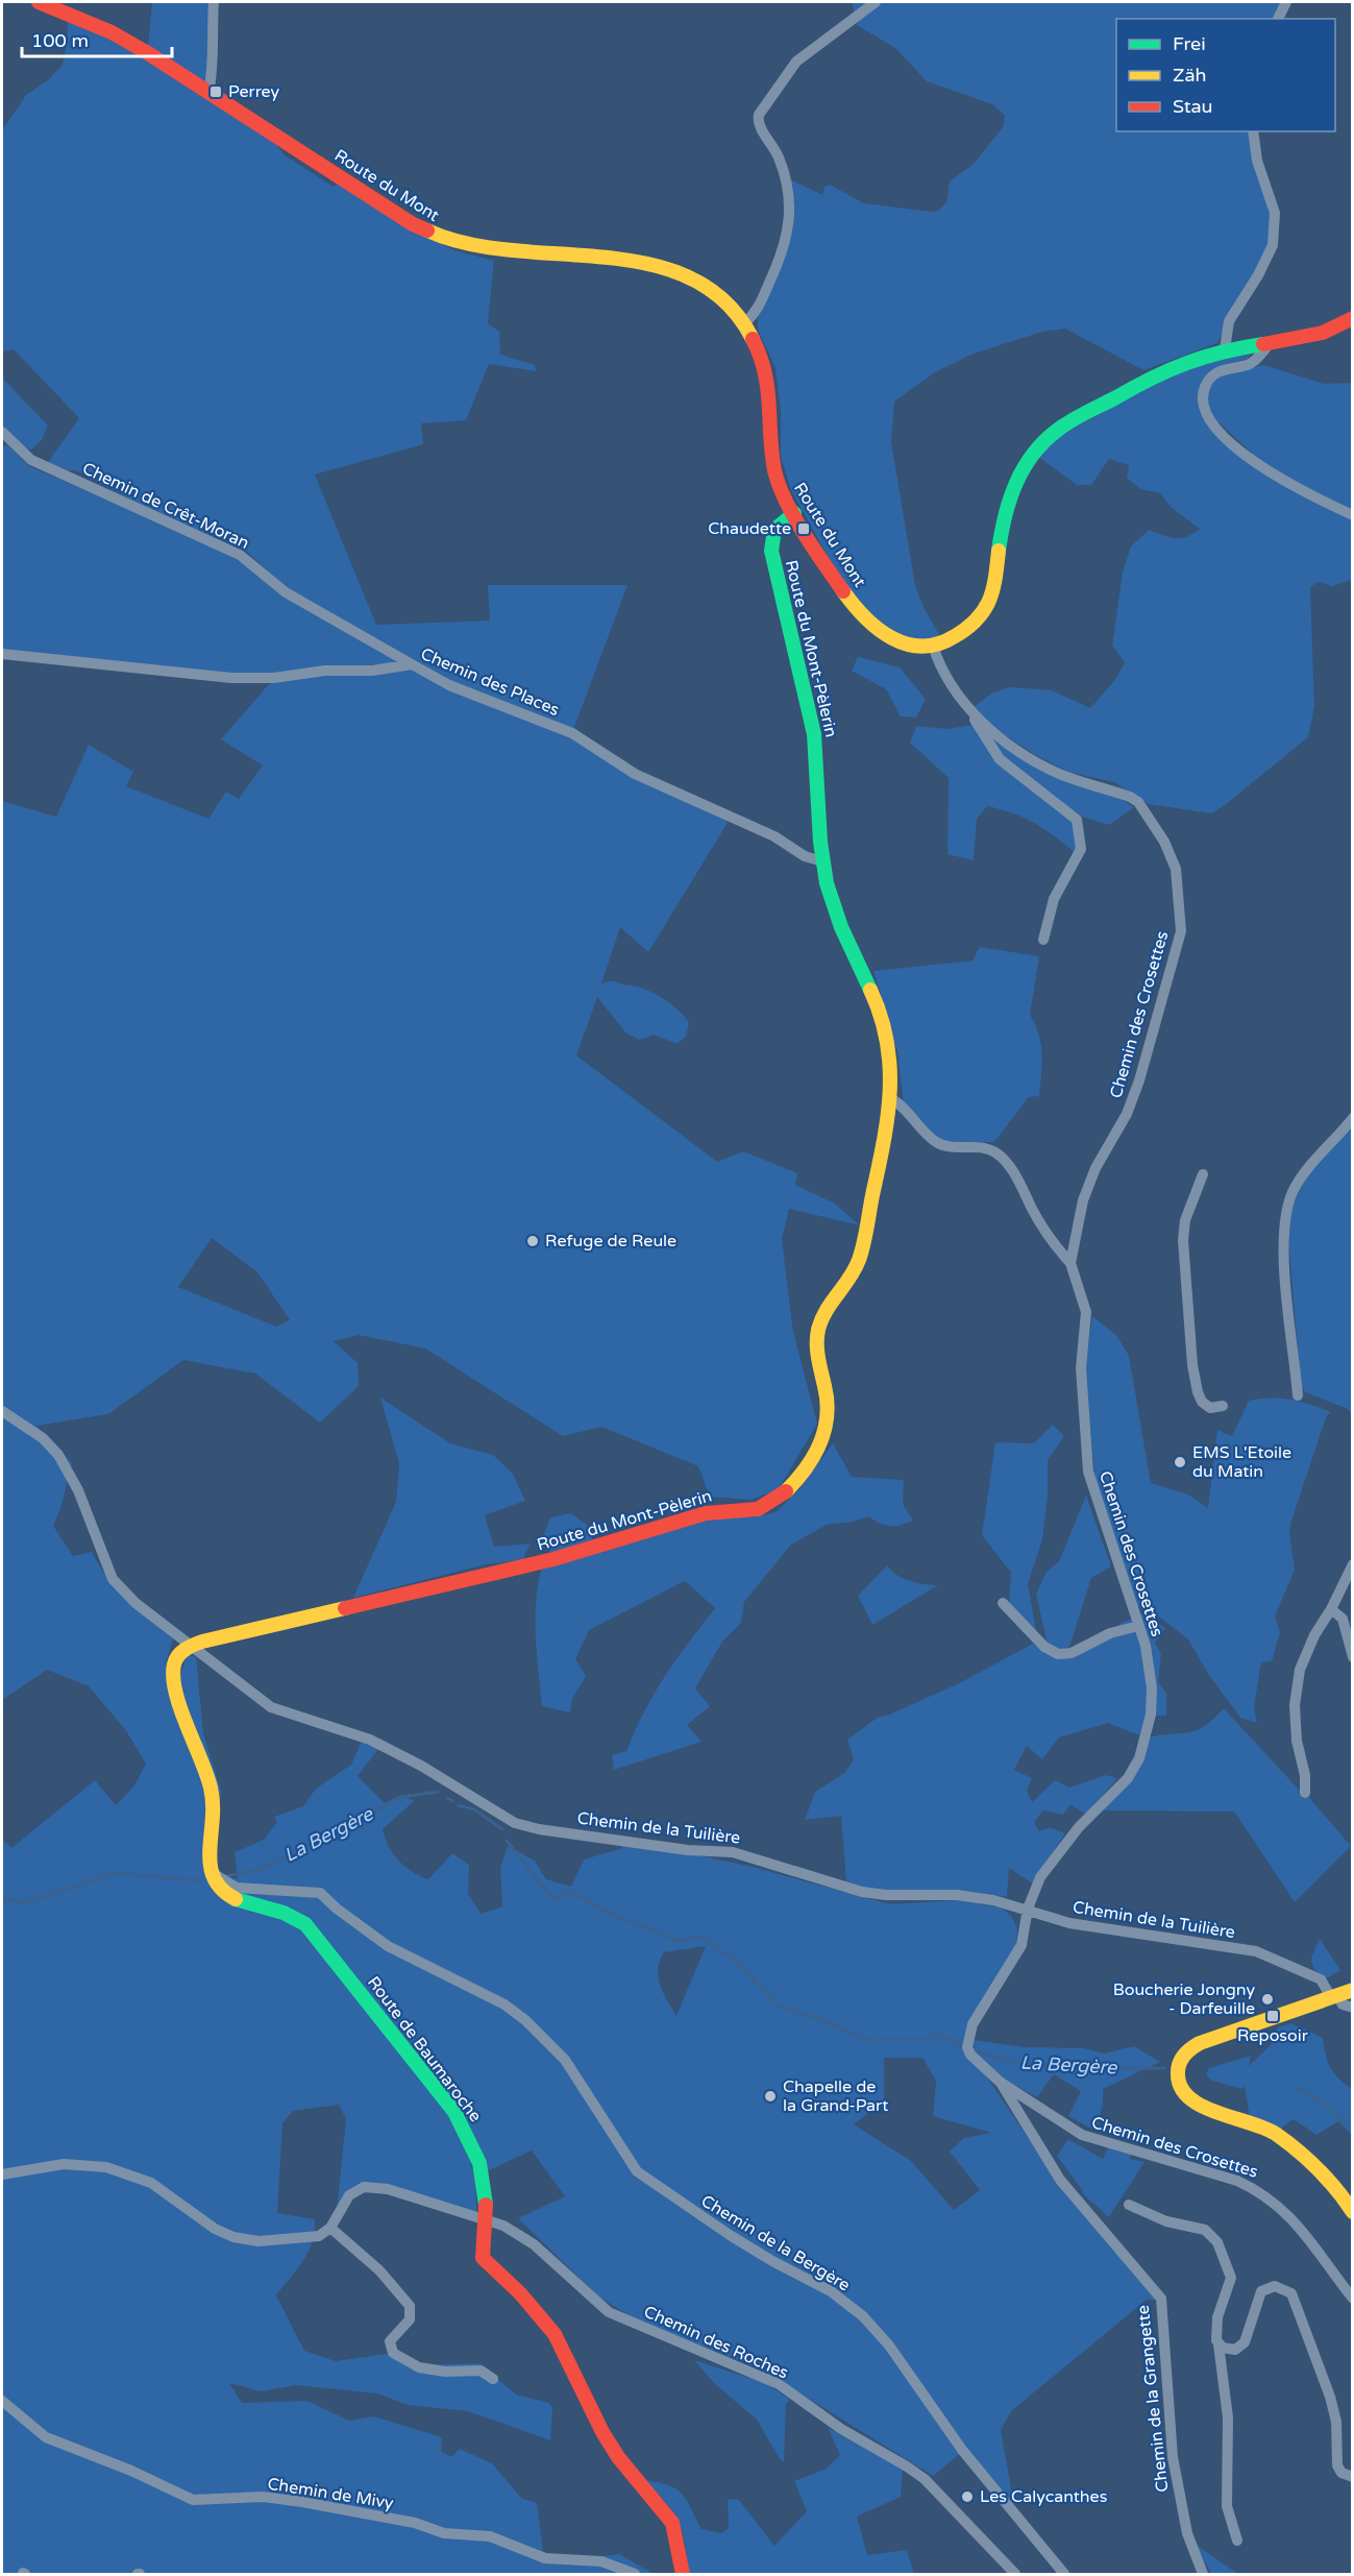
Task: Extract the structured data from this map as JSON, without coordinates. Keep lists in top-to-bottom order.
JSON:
{
  "streets": {
    "street": [
      "Route du Mont",
      "Chemin de Crêt-Moran",
      "Route du Mont-Pèlerin",
      "Chemin des Places",
      "Chemin des Crosettes",
      "Chemin de la Tuilière",
      "Route de Baumaroche",
      "Chemin de la Bergère",
      "Chemin des Roches",
      "Chemin de la Grangette",
      "Chemin de Mivy"
    ]
  },
  "crossings": [
    ["Route du Mont", "Route du Mont-Pèlerin"],
    ["Route du Mont", "Chemin des Crosettes"],
    ["Chemin de Crêt-Moran", "Chemin des Places"],
    ["Route du Mont-Pèlerin", "Chemin des Places"],
    ["Route du Mont-Pèlerin", "Chemin de la Tuilière"],
    ["Chemin des Crosettes", "Chemin de la Tuilière"],
    ["Chemin des Crosettes", "Chemin de la Grangette"],
    ["Route de Baumaroche", "Chemin de la Bergère"],
    ["Route de Baumaroche", "Chemin des Roches"]
  ],
  "water": ["La Bergère"],
  "places": {
    "transit": ["Perrey", "Chaudette", "Reposoir"],
    "other": [
      "Refuge de Reule",
      "EMS L'Etoile du Matin",
      "Boucherie Jongny - Darfeuille",
      "Chapelle de la Grand-Part",
      "Les Calycanthes"
    ]
  },
  "legend": ["Frei", "Zäh", "Stau"],
  "scale_bar": "100 m"
}
